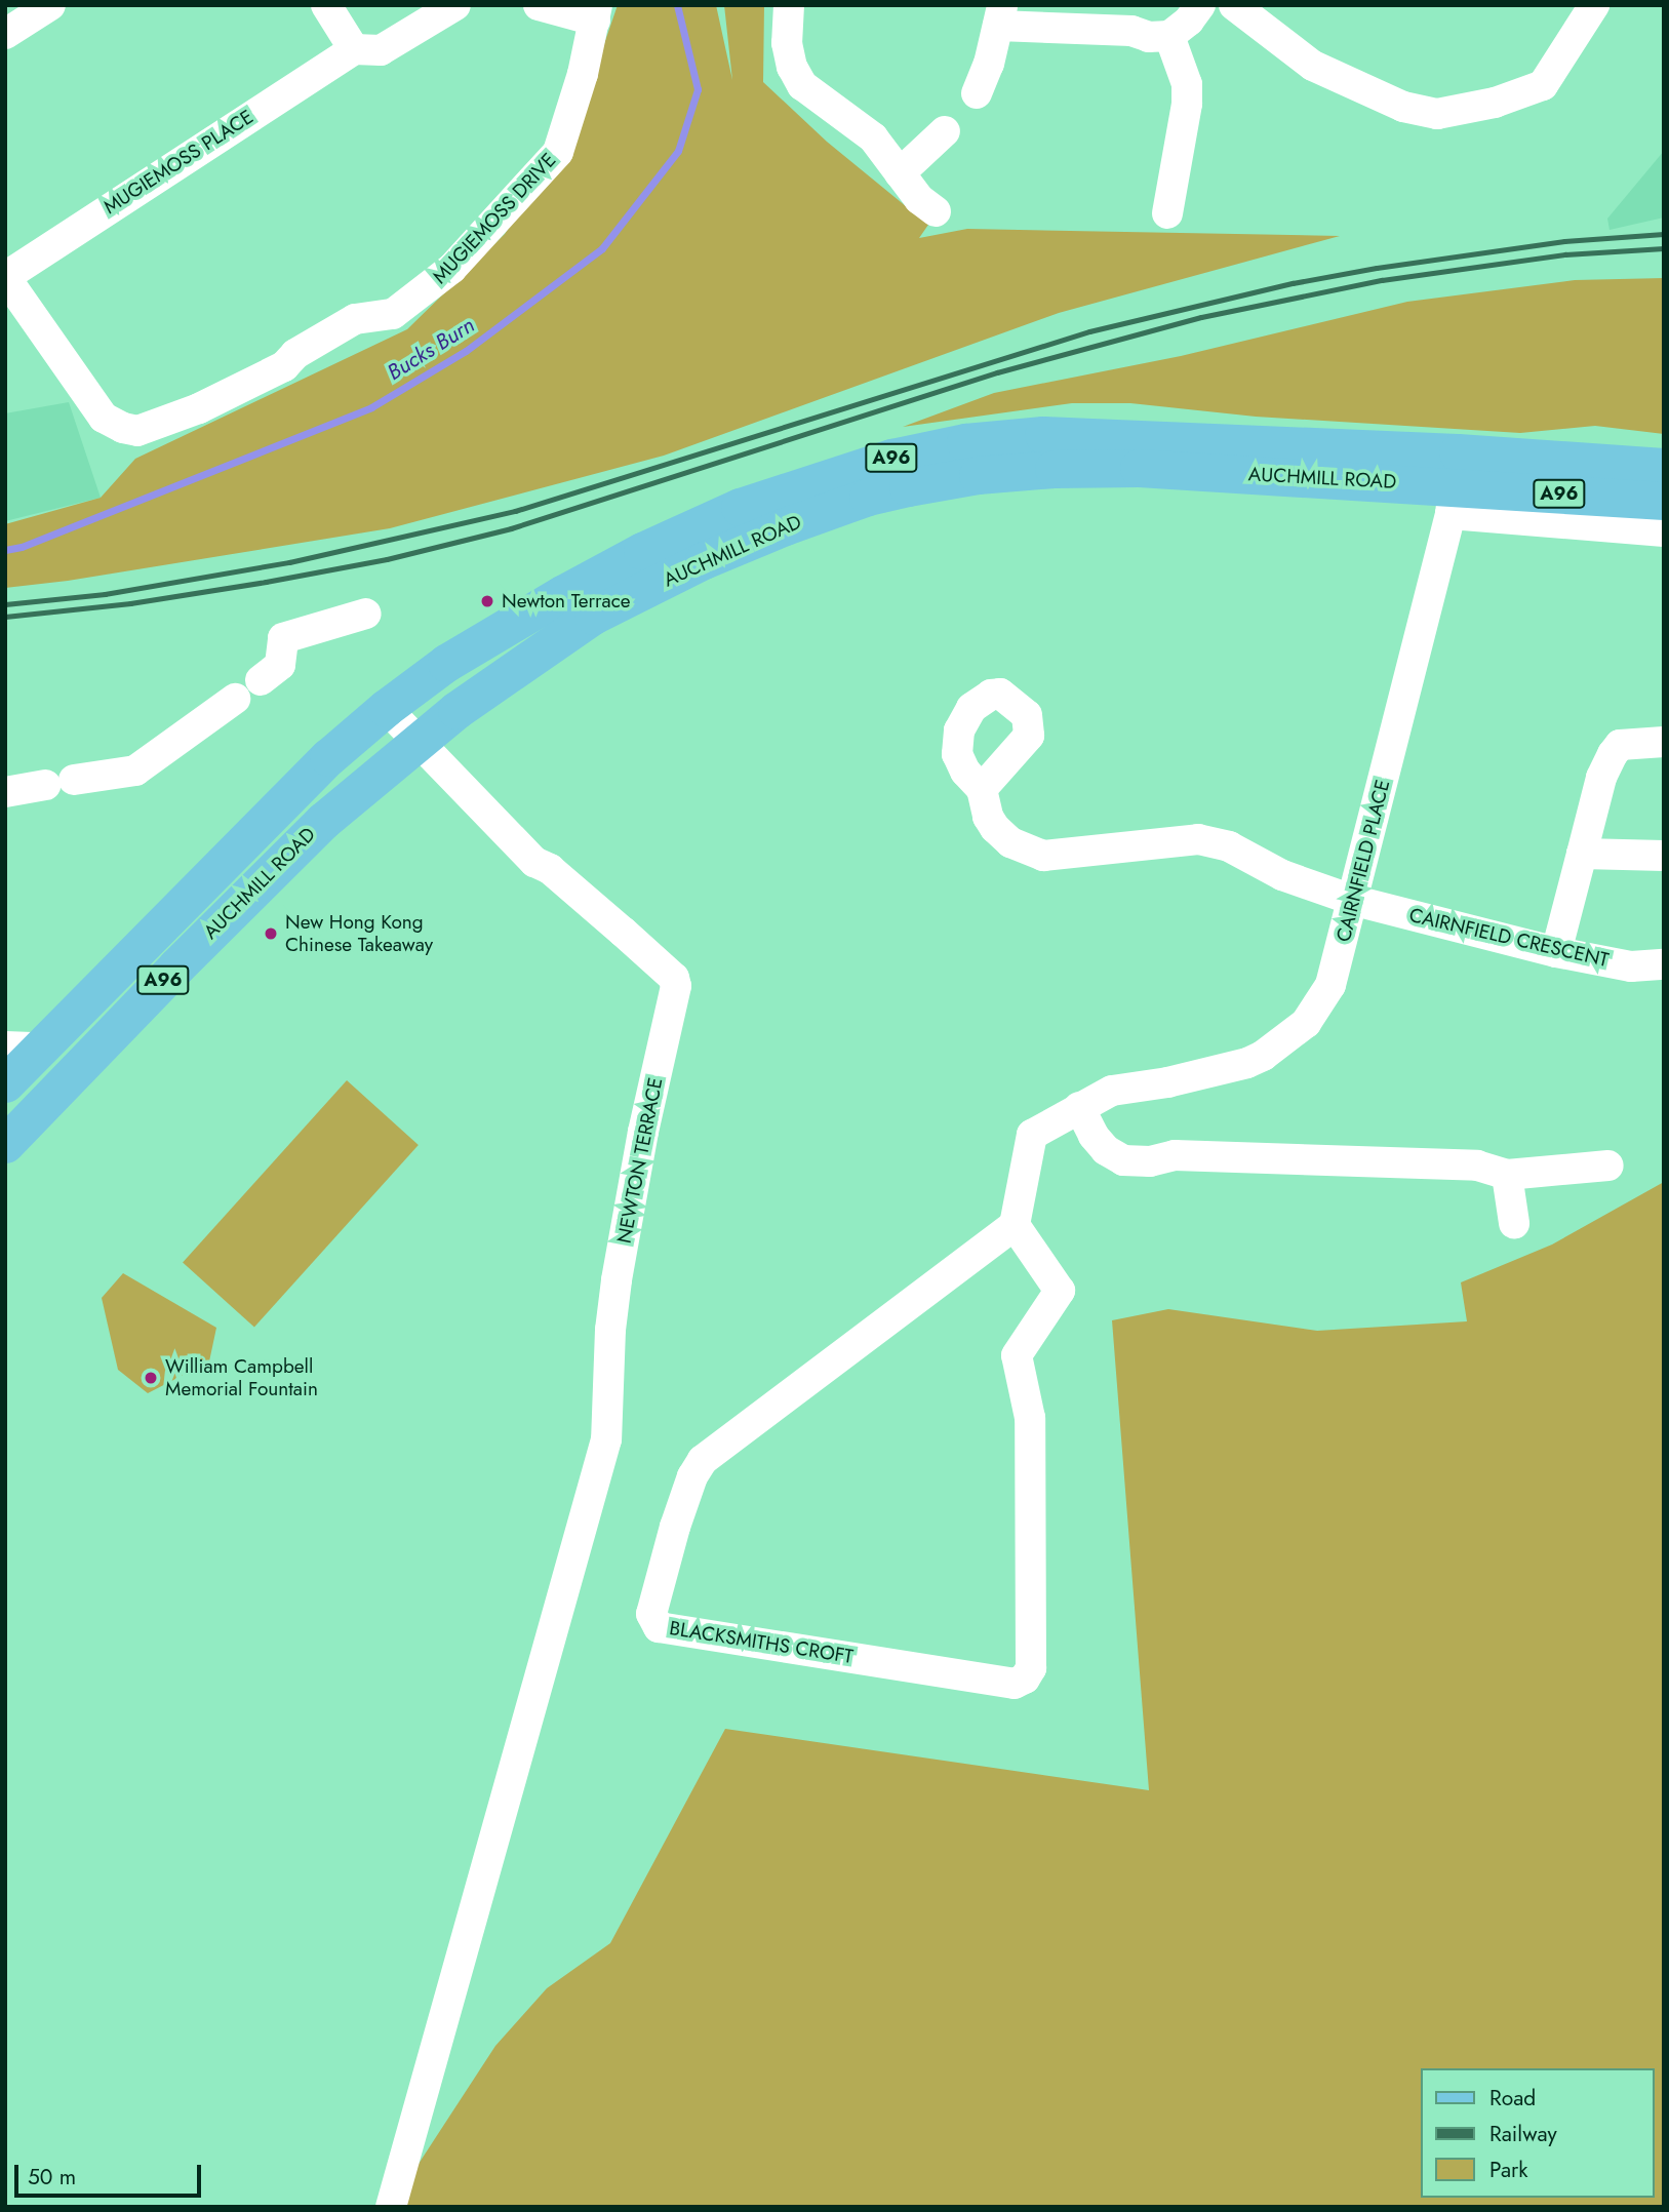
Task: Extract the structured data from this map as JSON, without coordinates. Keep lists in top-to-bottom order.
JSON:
{
  "streets": {
    "main road": ["A96", "AUCHMILL ROAD"],
    "street": [
      "MUGIEMOSS PLACE",
      "MUGIEMOSS DRIVE",
      "CAIRNFIELD PLACE",
      "CAIRNFIELD CRESCENT",
      "NEWTON TERRACE",
      "BLACKSMITHS CROFT"
    ]
  },
  "crossings": [
    ["MUGIEMOSS PLACE", "MUGIEMOSS DRIVE"],
    ["AUCHMILL ROAD", "CAIRNFIELD PLACE"],
    ["AUCHMILL ROAD", "NEWTON TERRACE"],
    ["CAIRNFIELD PLACE", "CAIRNFIELD CRESCENT"],
    ["CAIRNFIELD PLACE", "BLACKSMITHS CROFT"]
  ],
  "water": ["Bucks Burn"],
  "places": ["Newton Terrace", "New Hong Kong Chinese Takeaway", "William Campbell Memorial Fountain"],
  "legend": ["Road", "Railway", "Park"],
  "scale_bar": "50 m"
}
